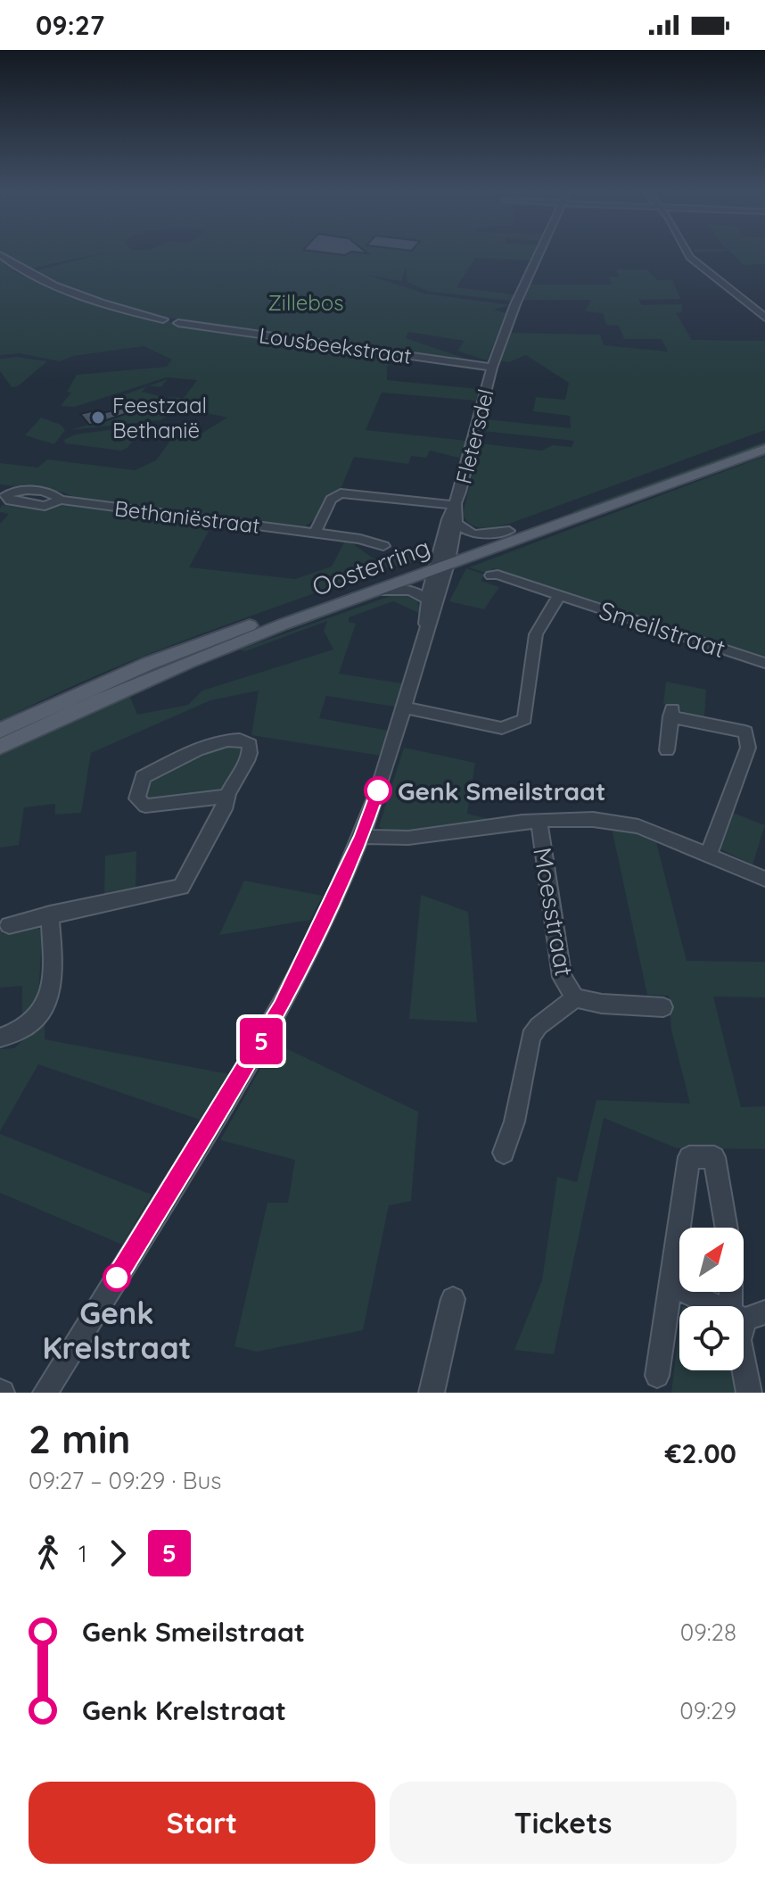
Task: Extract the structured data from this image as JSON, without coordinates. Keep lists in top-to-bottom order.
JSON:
{
  "streets": {
    "main road": ["Oosterring"],
    "street": [
      "Lousbeekstraat",
      "Fletersdel",
      "Bethaniëstraat",
      "Smeilstraat",
      "Moesstraat"
    ]
  },
  "crossings": [
    ["Lousbeekstraat", "Fletersdel"],
    ["Fletersdel", "Oosterring"]
  ],
  "parks": ["Zillebos"],
  "places": ["Feestzaal Bethanië", "Genk Smeilstraat", "Genk Krelstraat"],
  "lines": ["bus line 5"],
  "north": "top right",
  "page": {
    "status": "09:27",
    "on_map": "5",
    "heading": ["2 min", "09:27 – 09:29 · Bus", "€2.00"],
    "legs": ["1", "5"],
    "list": [
      {
        "name": "Genk Smeilstraat",
        "value": "09:28"
      },
      {
        "name": "Genk Krelstraat",
        "value": "09:29"
      }
    ],
    "buttons": ["Start", "Tickets"]
  }
}
